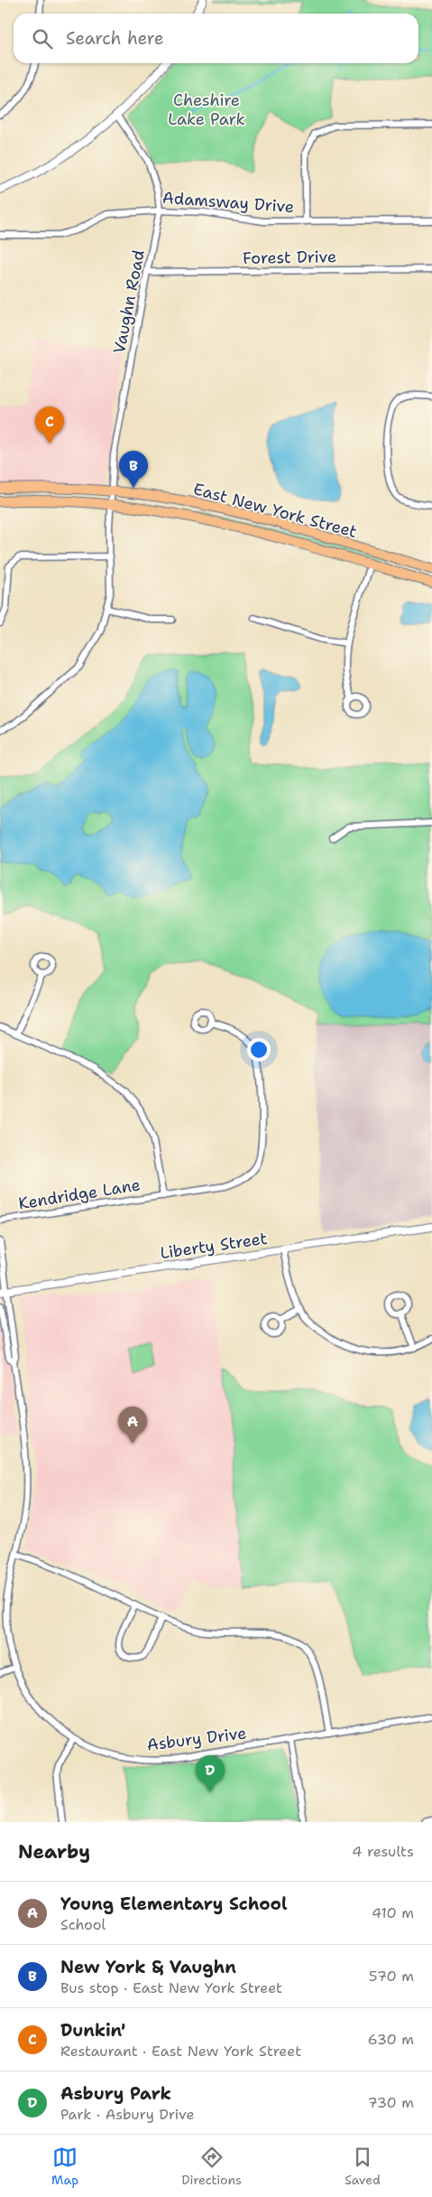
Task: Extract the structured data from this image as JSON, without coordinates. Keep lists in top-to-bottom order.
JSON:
{
  "streets": {
    "main road": ["East New York Street"],
    "street": [
      "Adamsway Drive",
      "Forest Drive",
      "Vaughn Road",
      "Kendridge Lane",
      "Liberty Street",
      "Asbury Drive"
    ]
  },
  "crossings": [
    ["Adamsway Drive", "Vaughn Road"],
    ["Forest Drive", "Vaughn Road"],
    ["Vaughn Road", "East New York Street"],
    ["Liberty Street", "Asbury Drive"]
  ],
  "parks": ["Cheshire Lake Park"],
  "page": {
    "search": "Search here",
    "pins": [
      "C",
      "B",
      "A",
      "D"
    ],
    "heading": ["Nearby", "4 results"],
    "list": [
      {
        "mark": "A",
        "name": "Young Elementary School",
        "note": "School",
        "value": "410 m"
      },
      {
        "mark": "B",
        "name": "New York & Vaughn",
        "note": "Bus stop · East New York Street",
        "value": "570 m"
      },
      {
        "mark": "C",
        "name": "Dunkin'",
        "note": "Restaurant · East New York Street",
        "value": "630 m"
      },
      {
        "mark": "D",
        "name": "Asbury Park",
        "note": "Park · Asbury Drive",
        "value": "730 m"
      }
    ],
    "nav": ["Map", "Directions", "Saved"]
  }
}
